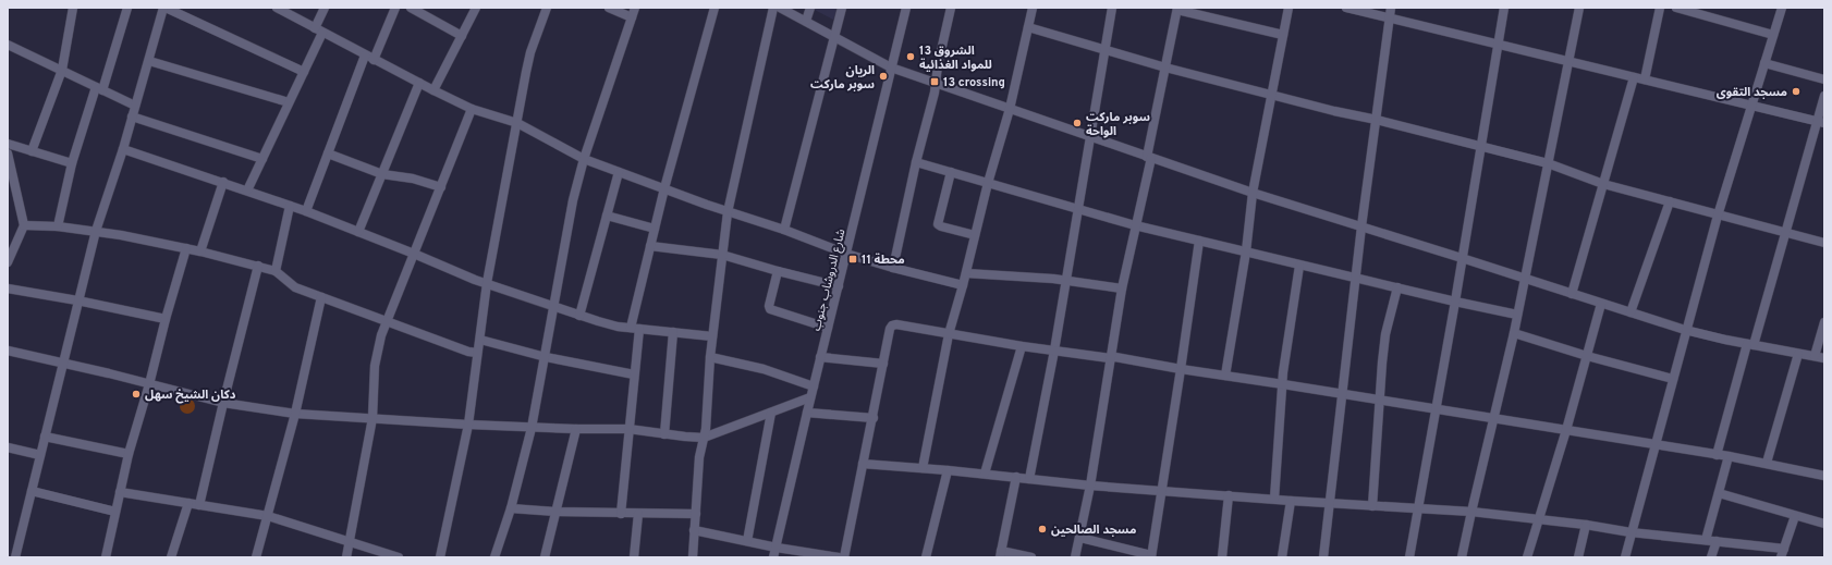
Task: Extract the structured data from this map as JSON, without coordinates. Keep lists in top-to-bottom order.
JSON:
{
  "streets": {
    "street": ["شارع الدروشاب جنوب"]
  },
  "places": {
    "other": [
      "الشروق 13 للمواد الغذائية",
      "الريان سوبر ماركت",
      "مسجد التقوى",
      "سوبر ماركت الواحة",
      "دكان الشيخ سهل",
      "مسجد الصالحين"
    ],
    "transit": ["13 crossing", "محطة 11"]
  }
}
